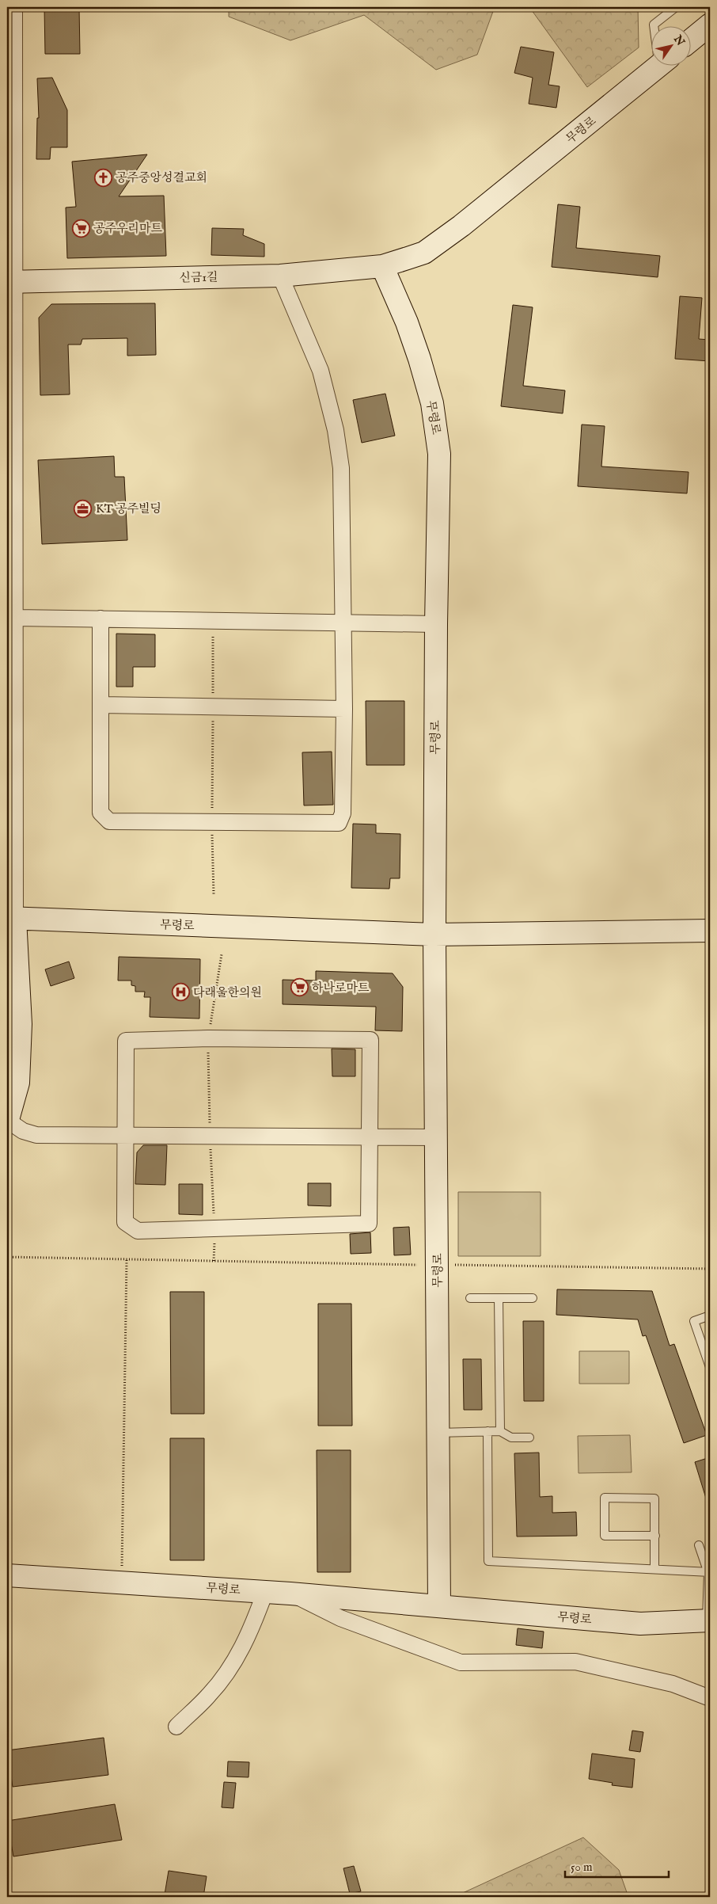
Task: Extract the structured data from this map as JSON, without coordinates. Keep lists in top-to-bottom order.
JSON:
{
  "streets": {
    "street": ["무령로", "신금1길"]
  },
  "crossings": [
    ["무령로", "신금1길"]
  ],
  "places": {
    "church": ["공주중앙성결교회"],
    "supermarket": ["공주우리마트", "하나로마트"],
    "office": ["KT 공주빌딩"],
    "hospital": ["다래울한의원"]
  },
  "scale_bar": "50 m",
  "north": "top right"
}
